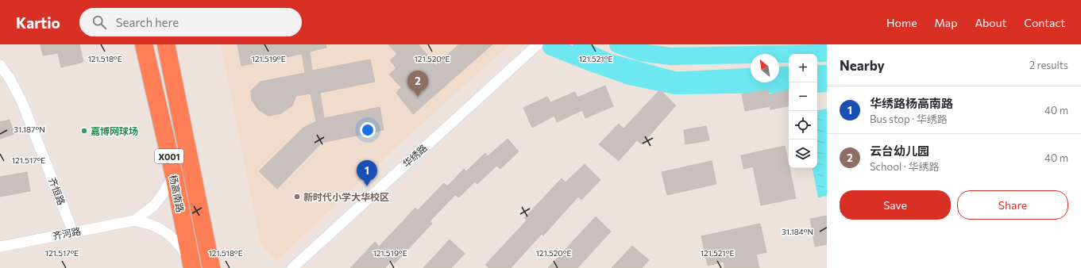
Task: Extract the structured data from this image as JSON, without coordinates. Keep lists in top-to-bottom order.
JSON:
{
  "streets": {
    "highway": ["X001", "杨高南路"],
    "street": ["华绣路", "齐恒路", "齐河路"]
  },
  "crossings": [
    ["齐恒路", "齐河路"],
    ["杨高南路", "齐河路"]
  ],
  "places": ["嘉博网球场", "新时代小学大华校区"],
  "north": "top left",
  "page": {
    "header": "Kartio",
    "search": "Search here",
    "nav": [
      "Home",
      "Map",
      "About",
      "Contact"
    ],
    "heading": ["Nearby", "2 results"],
    "map_buttons": ["+", "−"],
    "pins": ["2", "1"],
    "list": [
      {
        "mark": "1",
        "name": "华绣路杨高南路",
        "note": "Bus stop · 华绣路",
        "value": "40 m"
      },
      {
        "mark": "2",
        "name": "云台幼儿园",
        "note": "School · 华绣路",
        "value": "40 m"
      }
    ],
    "buttons": ["Save", "Share"]
  },
  "coordinates": [
    "121.518°E",
    "121.519°E",
    "121.520°E",
    "121.521°E",
    "31.187°N",
    "121.517°E",
    "31.184°N"
  ]
}
